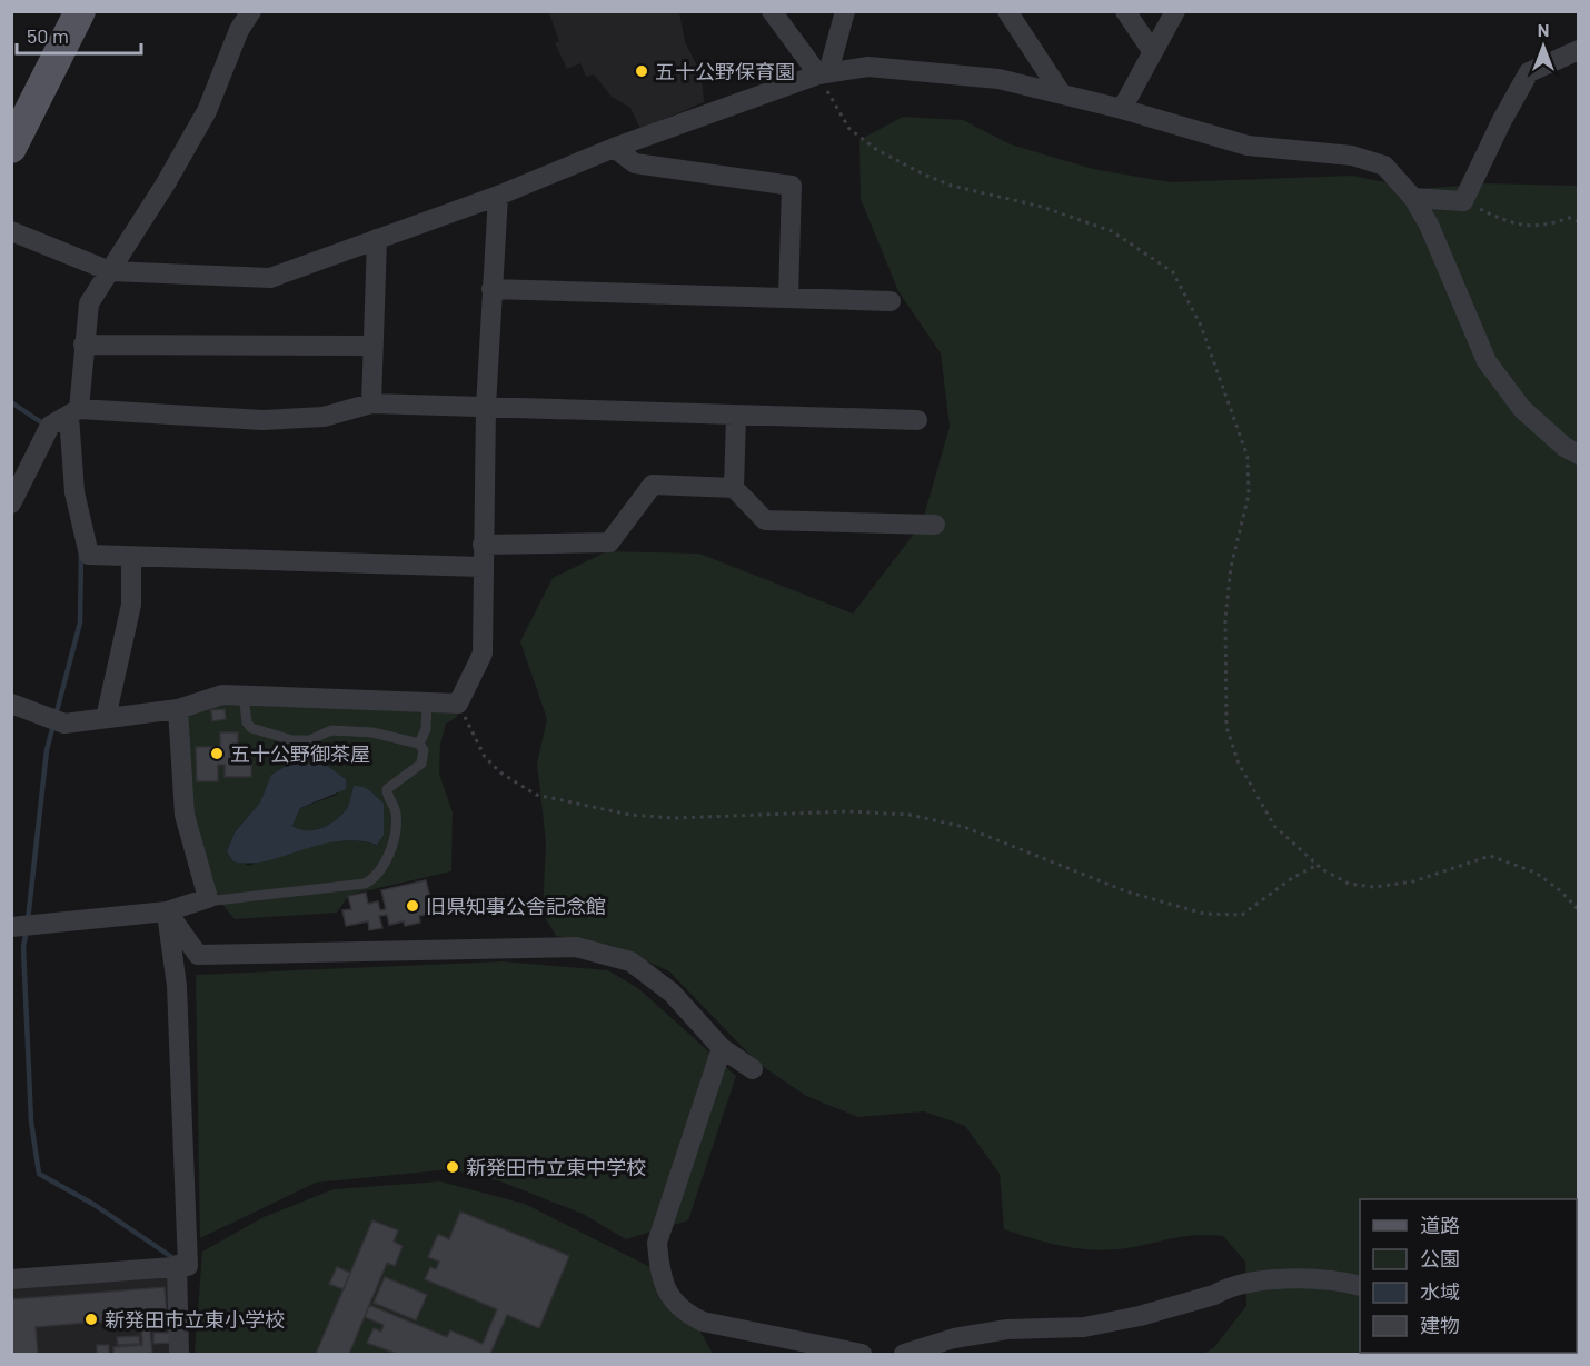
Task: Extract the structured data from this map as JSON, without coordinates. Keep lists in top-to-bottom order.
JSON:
{
  "places": [
    "五十公野保育園",
    "五十公野御茶屋",
    "旧県知事公舎記念館",
    "新発田市立東中学校",
    "新発田市立東小学校"
  ],
  "legend": [
    "道路",
    "公園",
    "水域",
    "建物"
  ],
  "scale_bar": "50 m",
  "north": "top"
}
